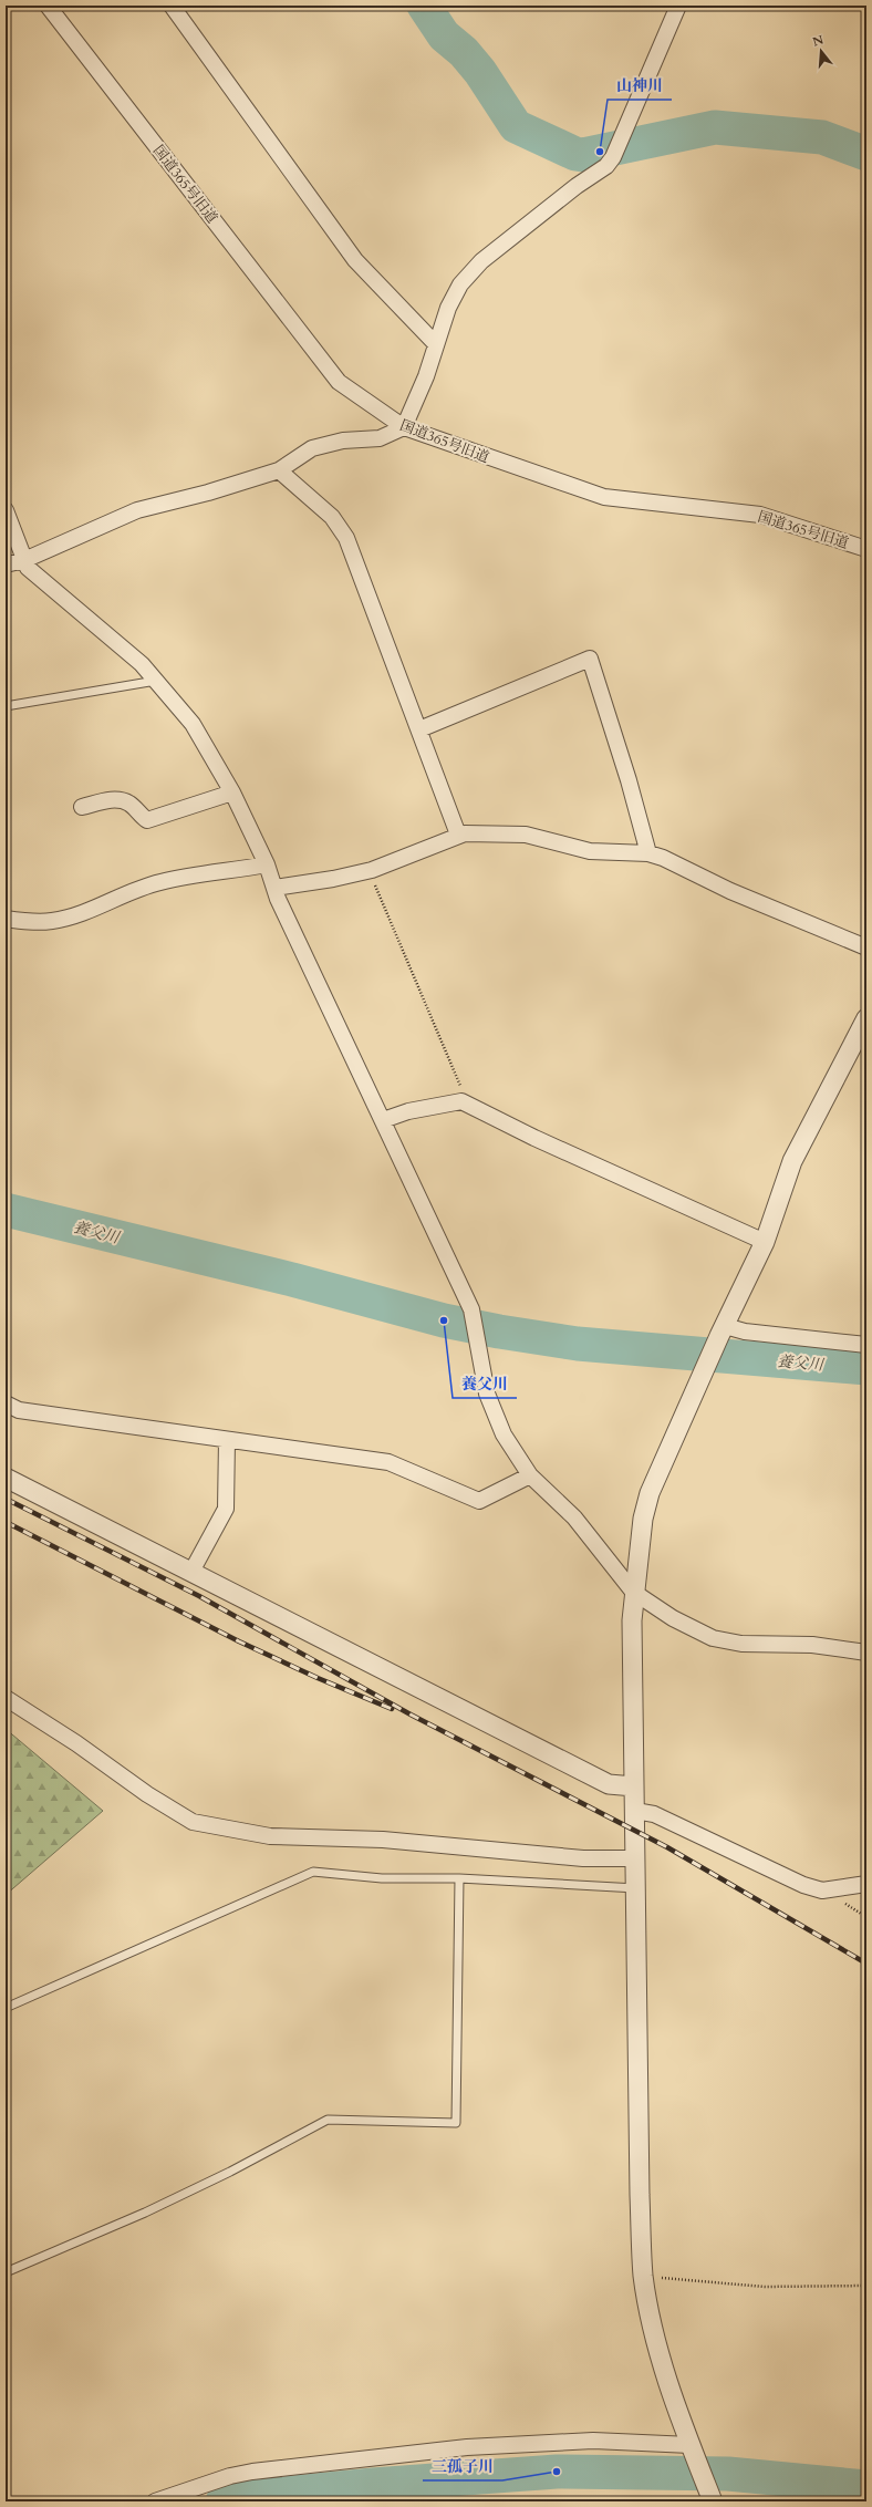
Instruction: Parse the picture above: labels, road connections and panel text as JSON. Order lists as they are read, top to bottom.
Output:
{
  "streets": {
    "street": ["国道365号旧道"]
  },
  "water": ["養父川"],
  "places": ["山神川", "養父川", "三孤子川"],
  "north": "top"
}
